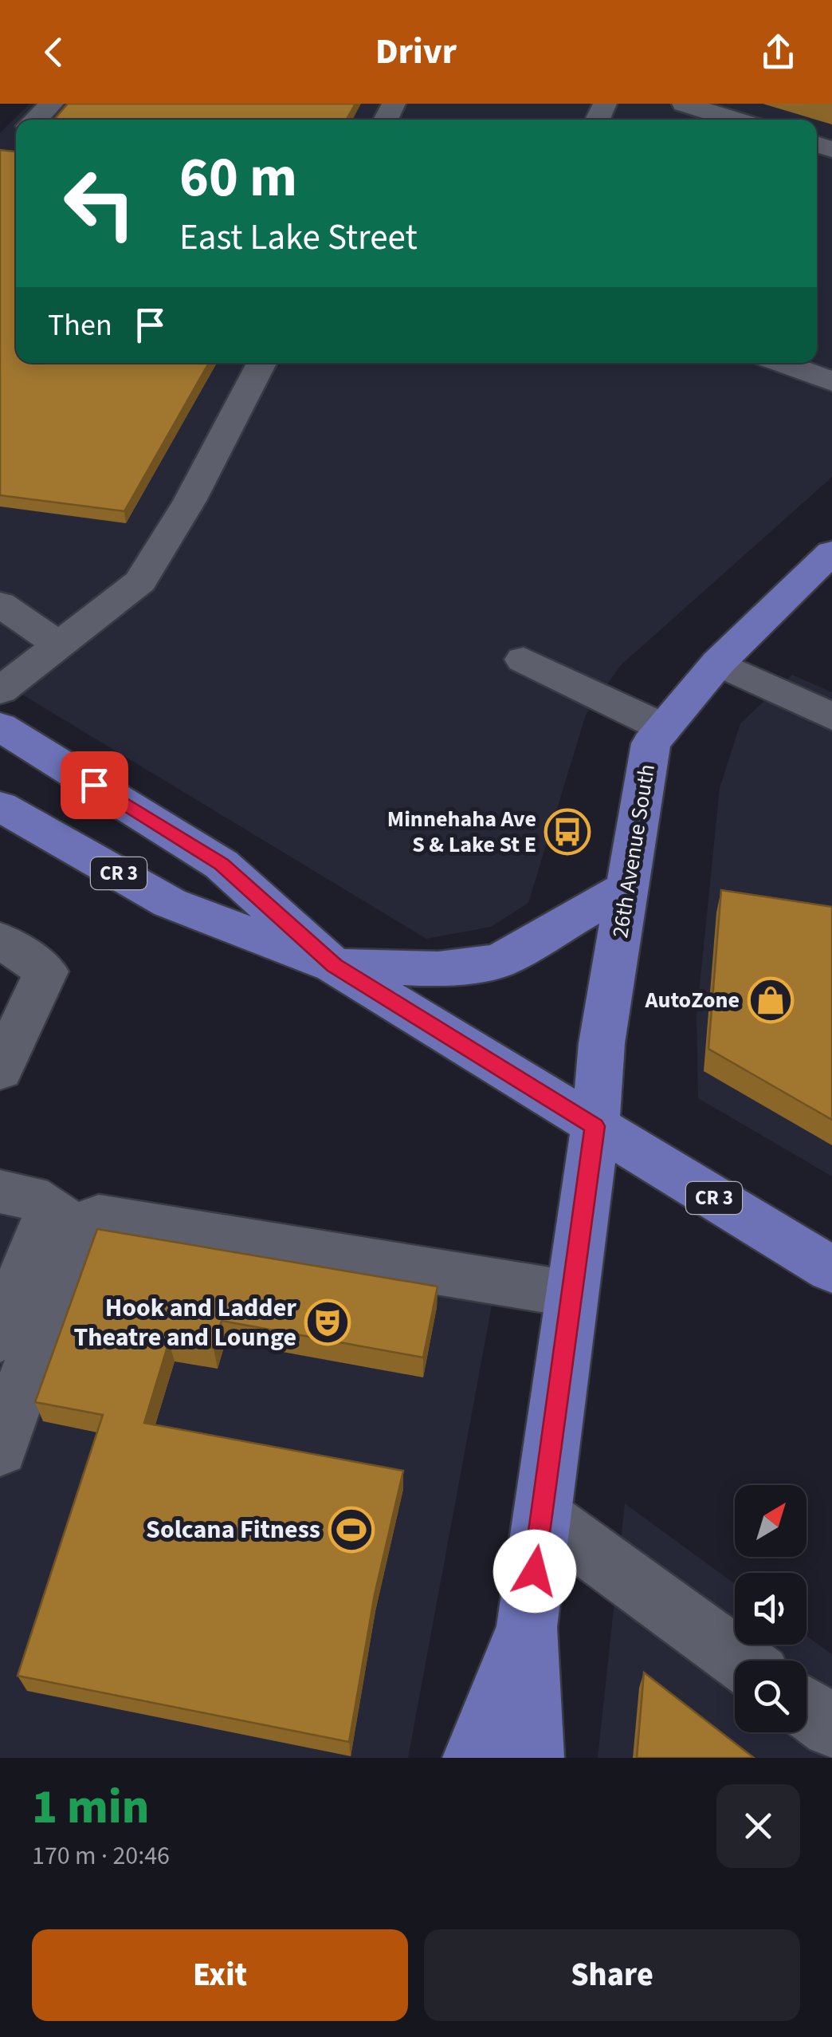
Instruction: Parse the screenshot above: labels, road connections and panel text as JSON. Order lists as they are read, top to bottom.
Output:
{
  "streets": {
    "main road": ["26th Avenue South", "CR 3"]
  },
  "crossings": [
    ["26th Avenue South", "CR 3"]
  ],
  "places": {
    "bus stop": ["Minnehaha Ave S & Lake St E"],
    "shop": ["AutoZone"],
    "theatre": ["Hook and Ladder Theatre and Lounge"],
    "sports": ["Solcana Fitness"]
  },
  "north": "top right",
  "page": {
    "header": "Drivr",
    "turn": ["60 m", "East Lake Street"],
    "then": "Then",
    "heading": ["1 min", "170 m · 20:46"],
    "buttons": ["Exit", "Share"]
  }
}
